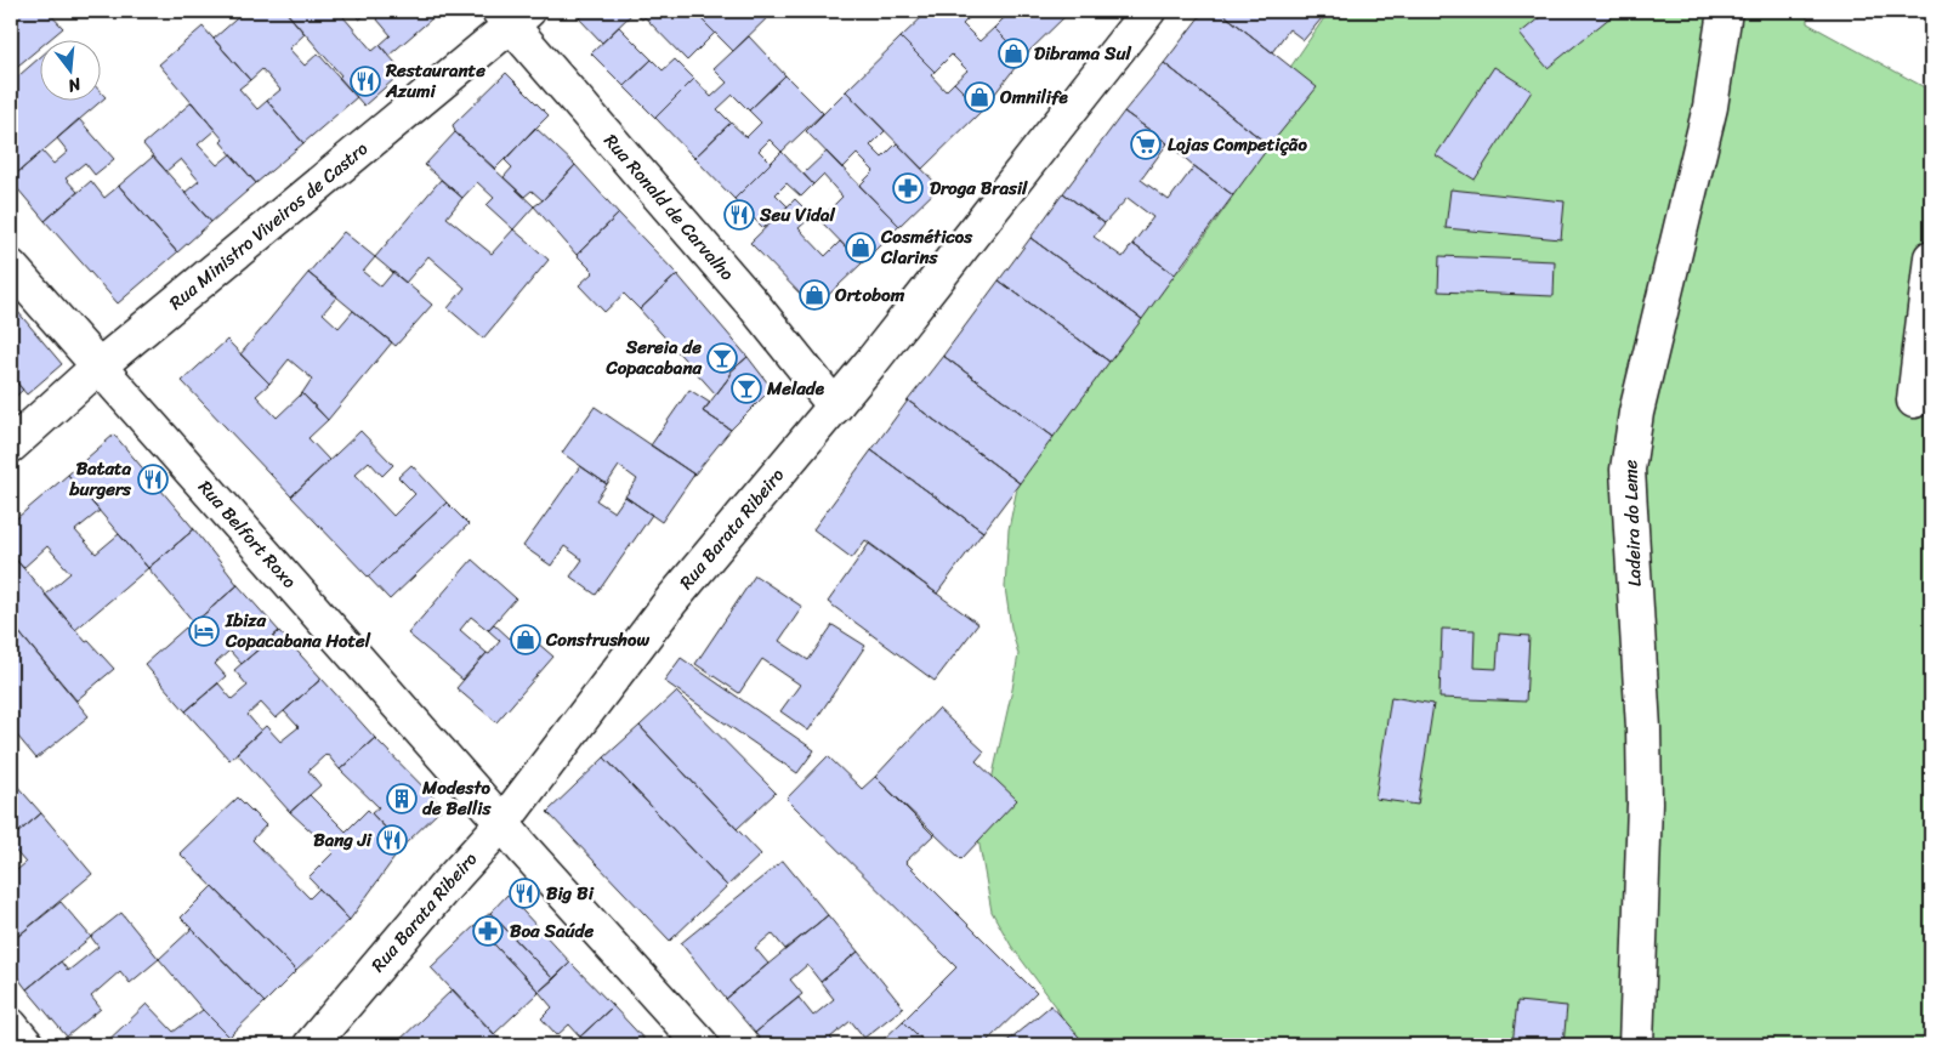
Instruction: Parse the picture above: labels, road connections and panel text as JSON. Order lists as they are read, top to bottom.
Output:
{
  "streets": {
    "street": [
      "Rua Ronald de Carvalho",
      "Rua Ministro Viveiros de Castro",
      "Ladeira do Leme",
      "Rua Barata Ribeiro",
      "Rua Belfort Roxo"
    ]
  },
  "crossings": [
    ["Rua Ronald de Carvalho", "Rua Ministro Viveiros de Castro"],
    ["Rua Ronald de Carvalho", "Rua Barata Ribeiro"],
    ["Rua Ministro Viveiros de Castro", "Rua Belfort Roxo"],
    ["Rua Barata Ribeiro", "Rua Belfort Roxo"]
  ],
  "places": {
    "shop": [
      "Dibrama Sul",
      "Omnilife",
      "Cosméticos Clarins",
      "Ortobom",
      "Construshow"
    ],
    "restaurant": [
      "Restaurante Azumi",
      "Seu Vidal",
      "Batata burgers",
      "Bang Ji",
      "Big Bi"
    ],
    "supermarket": ["Lojas Competição"],
    "pharmacy": ["Droga Brasil", "Boa Saúde"],
    "bar": ["Sereia de Copacabana", "Melade"],
    "hotel": ["Ibiza Copacabana Hotel"],
    "building": ["Modesto de Bellis"]
  },
  "north": "bottom"
}
